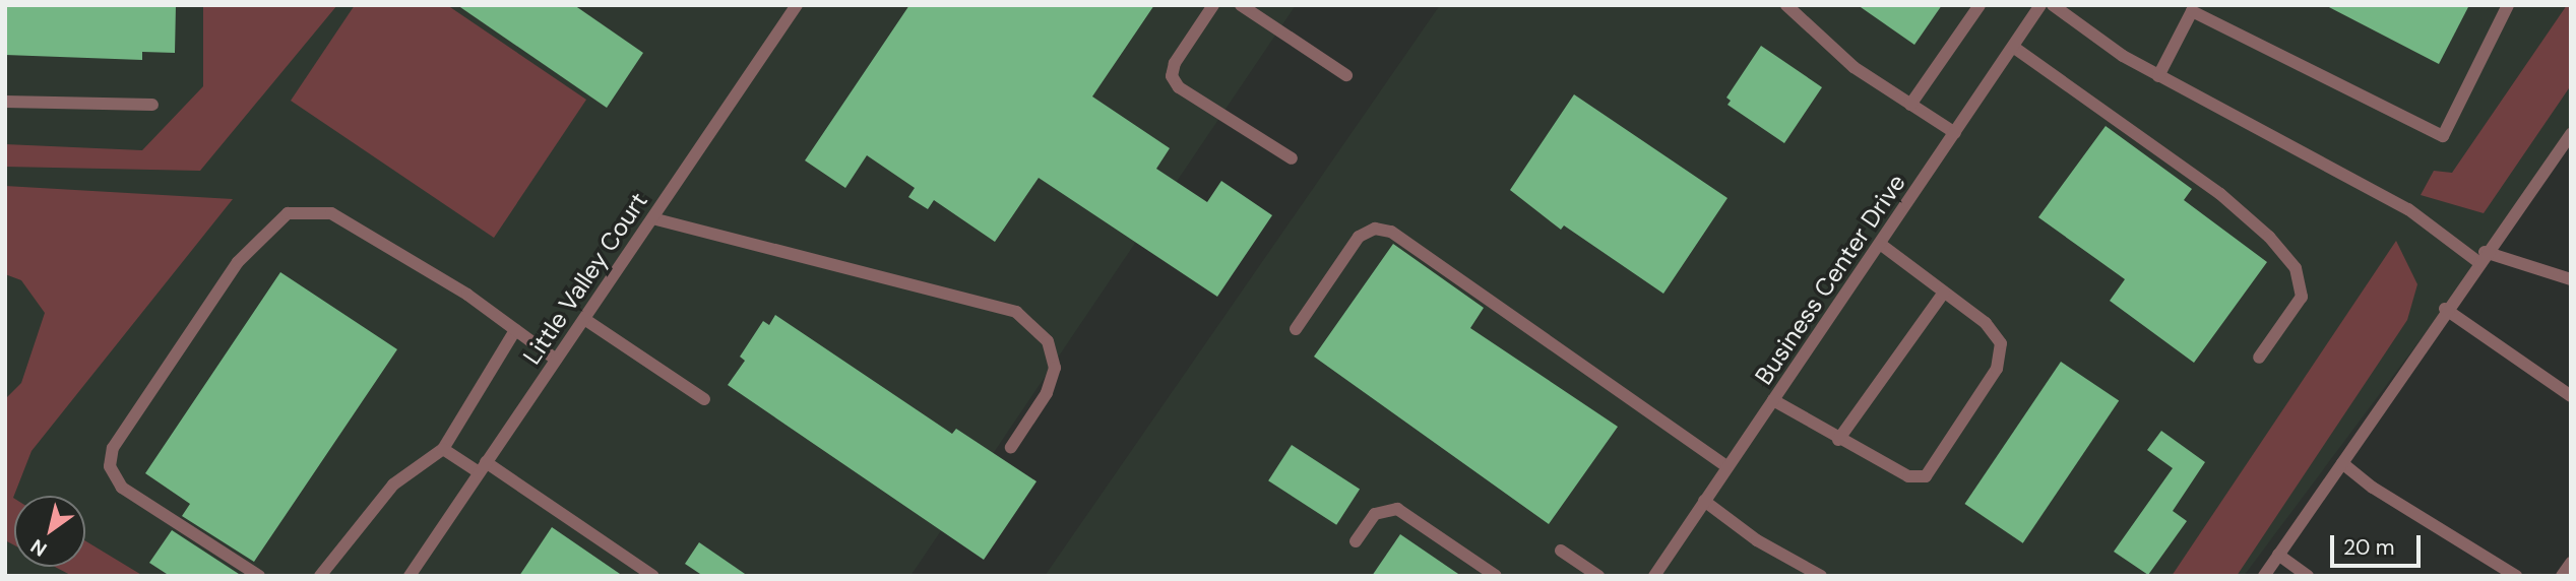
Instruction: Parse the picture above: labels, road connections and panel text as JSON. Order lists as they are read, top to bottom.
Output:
{
  "streets": {
    "lane": ["Little Valley Court", "Business Center Drive"]
  },
  "scale_bar": "20 m",
  "north": "bottom left"
}
